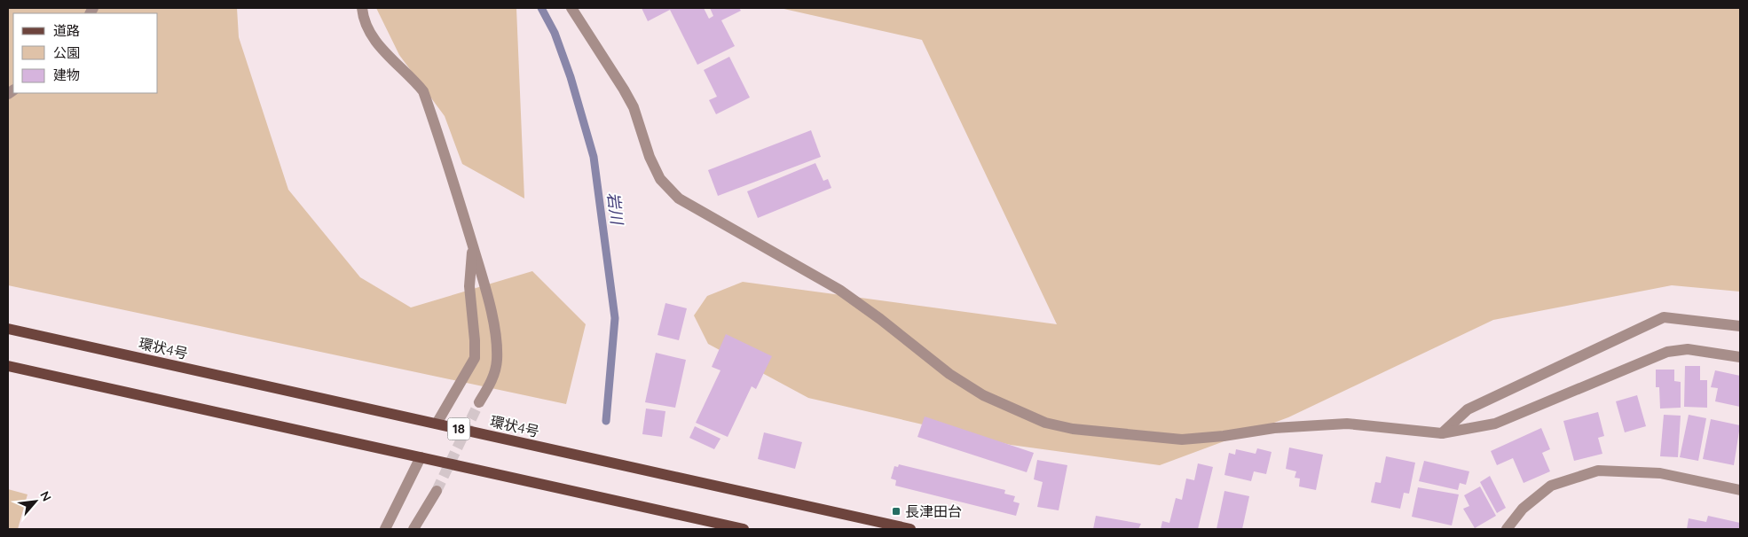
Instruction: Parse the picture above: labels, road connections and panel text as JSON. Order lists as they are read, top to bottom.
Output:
{
  "streets": {
    "main road": ["環状4号", "18"]
  },
  "water": ["岩川"],
  "places": {
    "transit": ["長津田台"]
  },
  "legend": ["道路", "公園", "建物"],
  "north": "top right"
}
